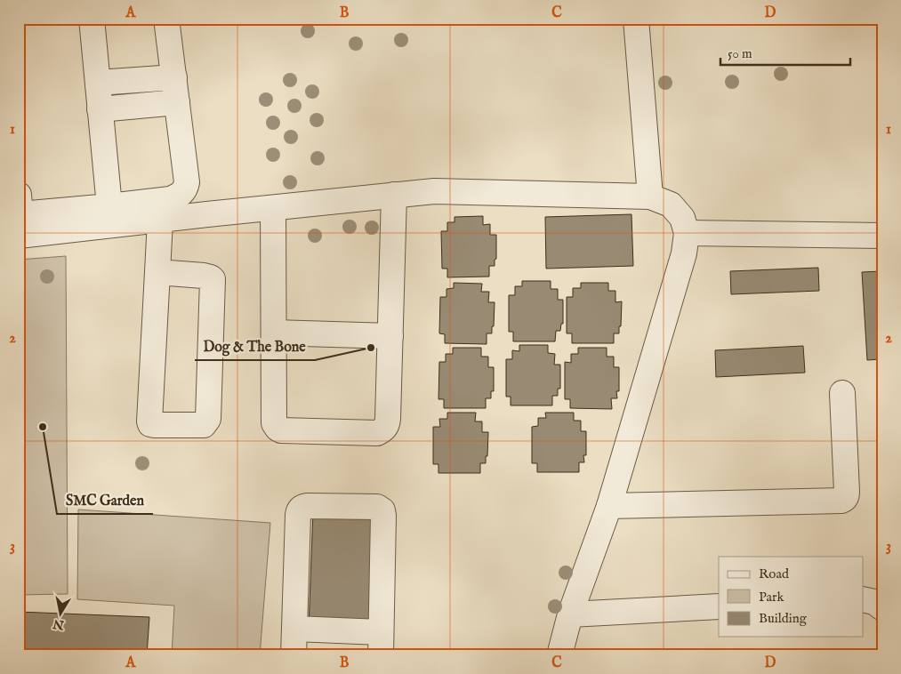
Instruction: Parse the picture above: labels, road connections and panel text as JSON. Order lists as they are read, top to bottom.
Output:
{
  "places": ["Dog & The Bone", "SMC Garden"],
  "legend": ["Road", "Park", "Building"],
  "scale_bar": "50 m",
  "north": "bottom",
  "grid": {
    "columns": [
      "A",
      "B",
      "C",
      "D"
    ],
    "rows": ["1", "2", "3"]
  }
}
